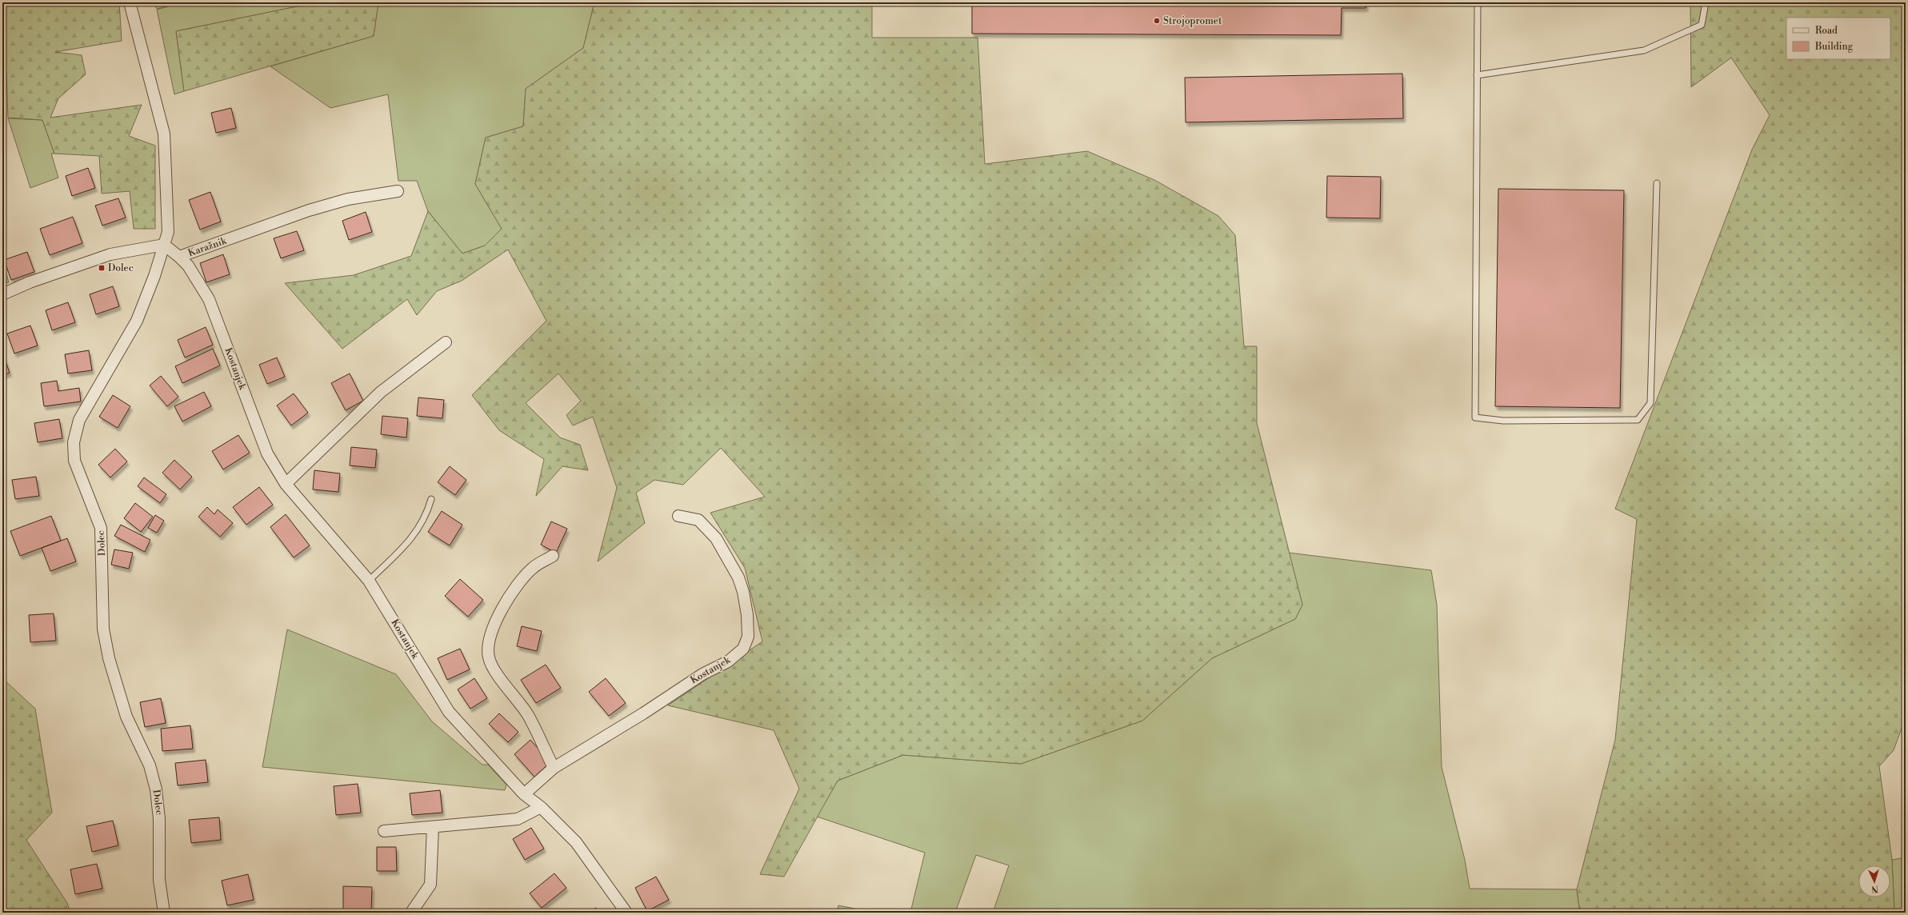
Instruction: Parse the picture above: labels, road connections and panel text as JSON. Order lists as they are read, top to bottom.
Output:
{
  "streets": {
    "street": ["Karažnik", "Kostanjek", "Dolec"]
  },
  "crossings": [
    ["Karažnik", "Kostanjek"],
    ["Karažnik", "Dolec"]
  ],
  "places": {
    "other": ["Strojopromet"],
    "transit": ["Dolec"]
  },
  "legend": ["Road", "Building"],
  "north": "bottom"
}
